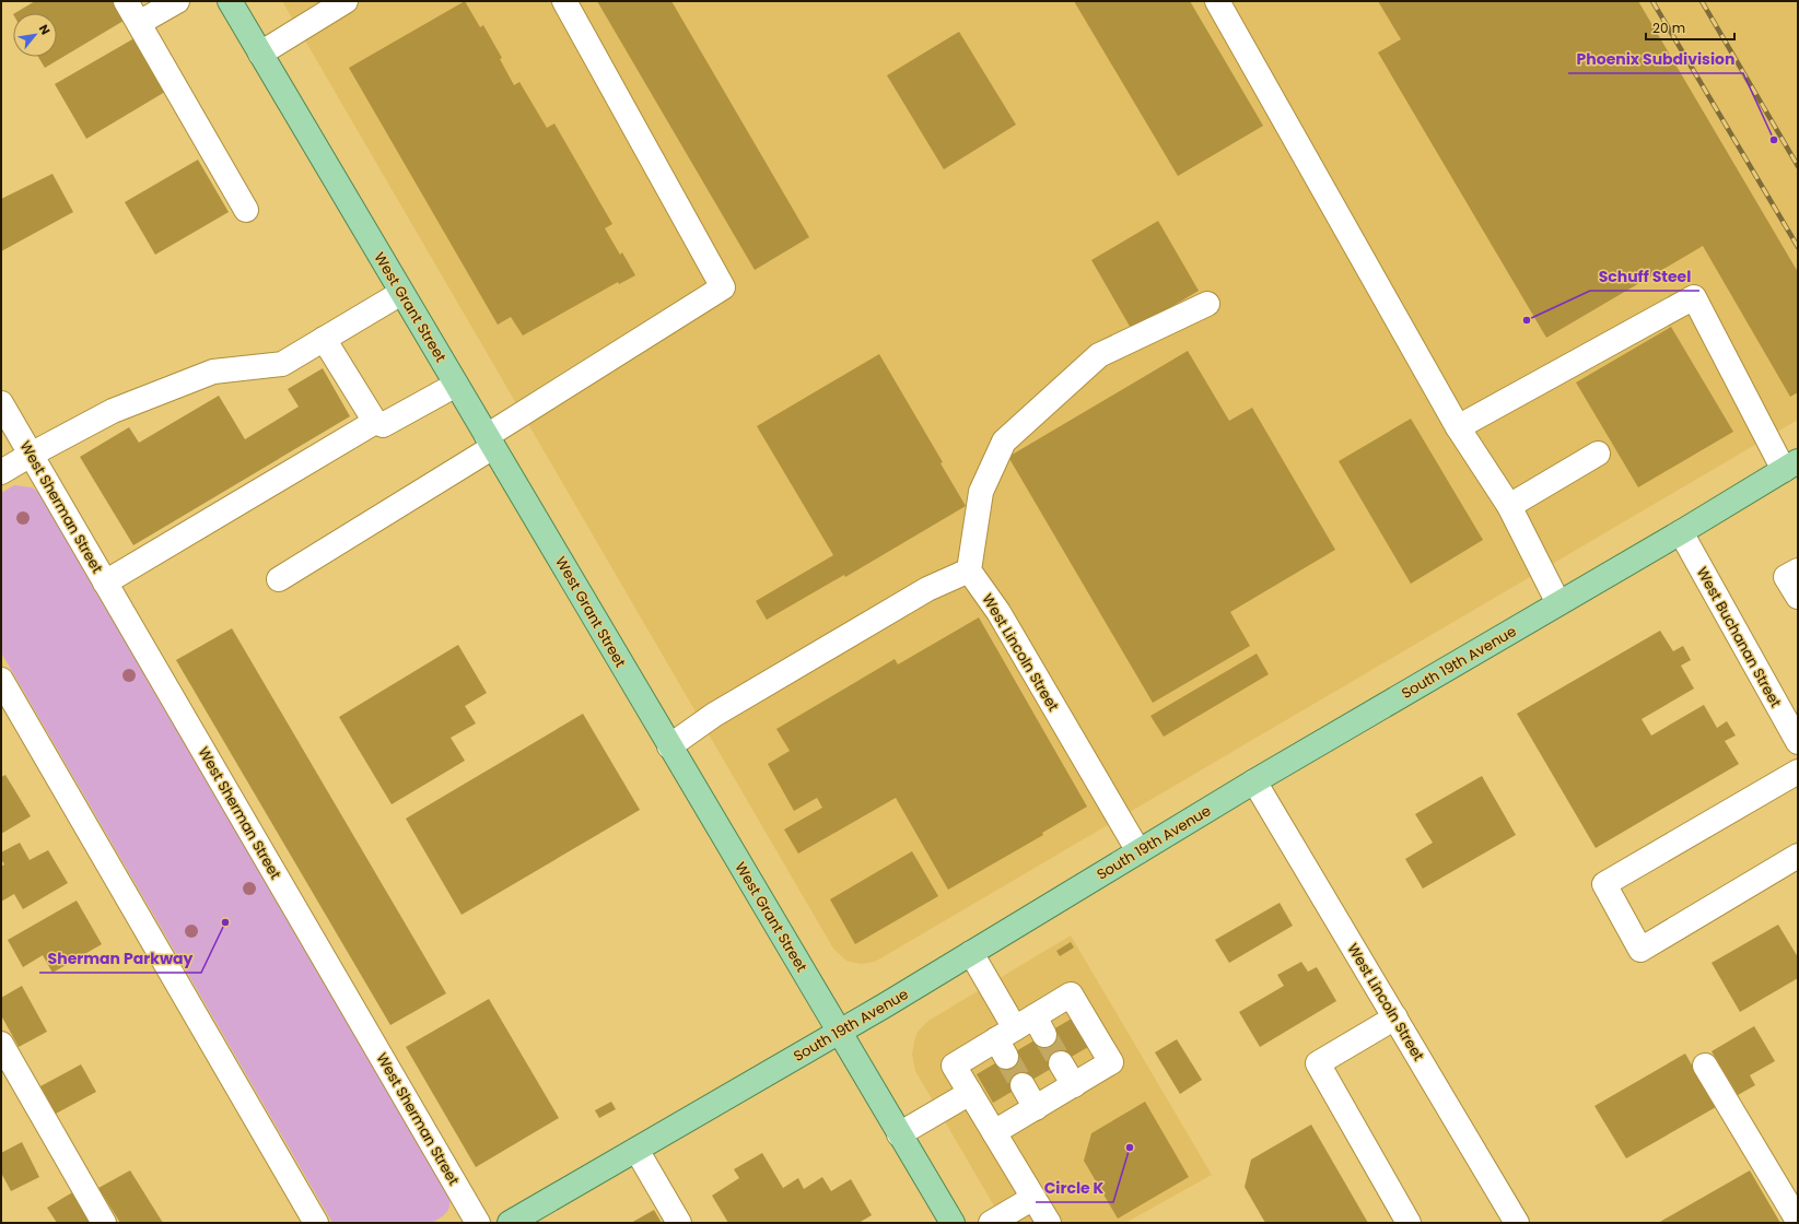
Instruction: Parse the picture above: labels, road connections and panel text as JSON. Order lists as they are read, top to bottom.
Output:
{
  "streets": {
    "main road": ["West Grant Street", "South 19th Avenue"],
    "street": ["West Sherman Street", "West Buchanan Street", "West Lincoln Street"]
  },
  "crossings": [
    ["West Grant Street", "South 19th Avenue"],
    ["West Buchanan Street", "South 19th Avenue"],
    ["West Lincoln Street", "South 19th Avenue"]
  ],
  "places": [
    "Phoenix Subdivision",
    "Schuff Steel",
    "Sherman Parkway",
    "Circle K"
  ],
  "scale_bar": "20 m",
  "north": "top right"
}
